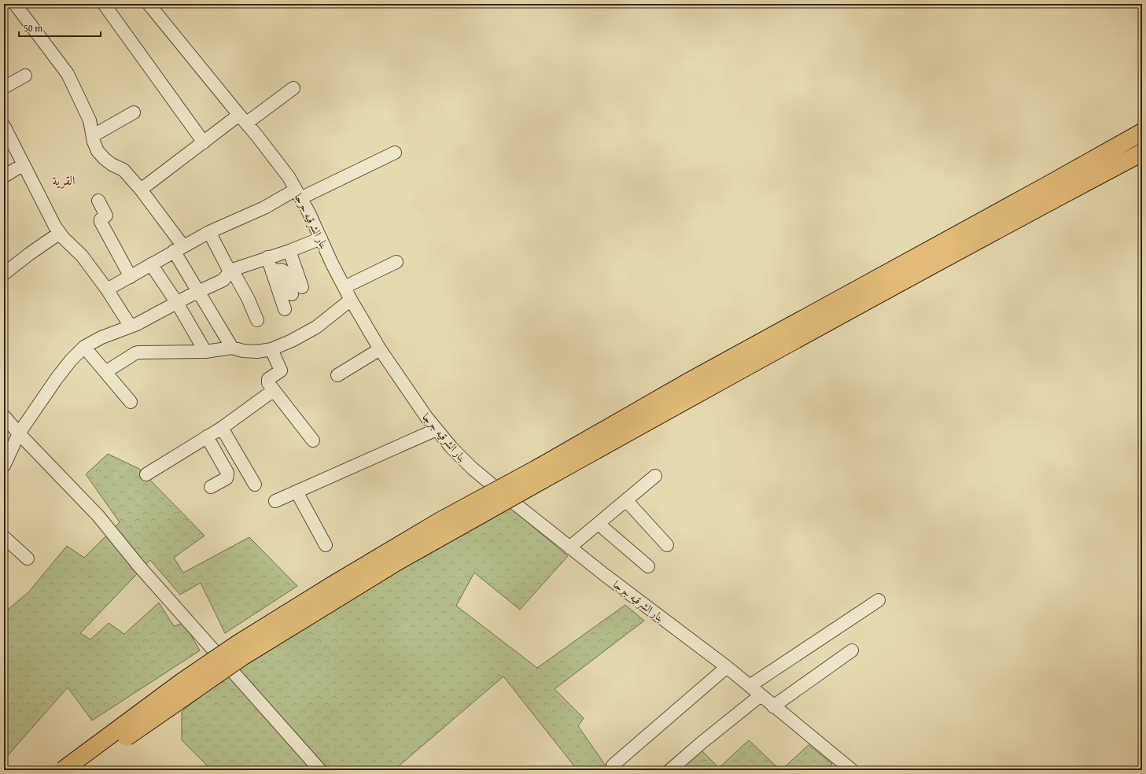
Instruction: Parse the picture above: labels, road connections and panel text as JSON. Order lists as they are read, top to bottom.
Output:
{
  "streets": {
    "street": ["بنار الشرقيه جرجا"]
  },
  "districts": ["القرية"],
  "scale_bar": "50 m"
}
